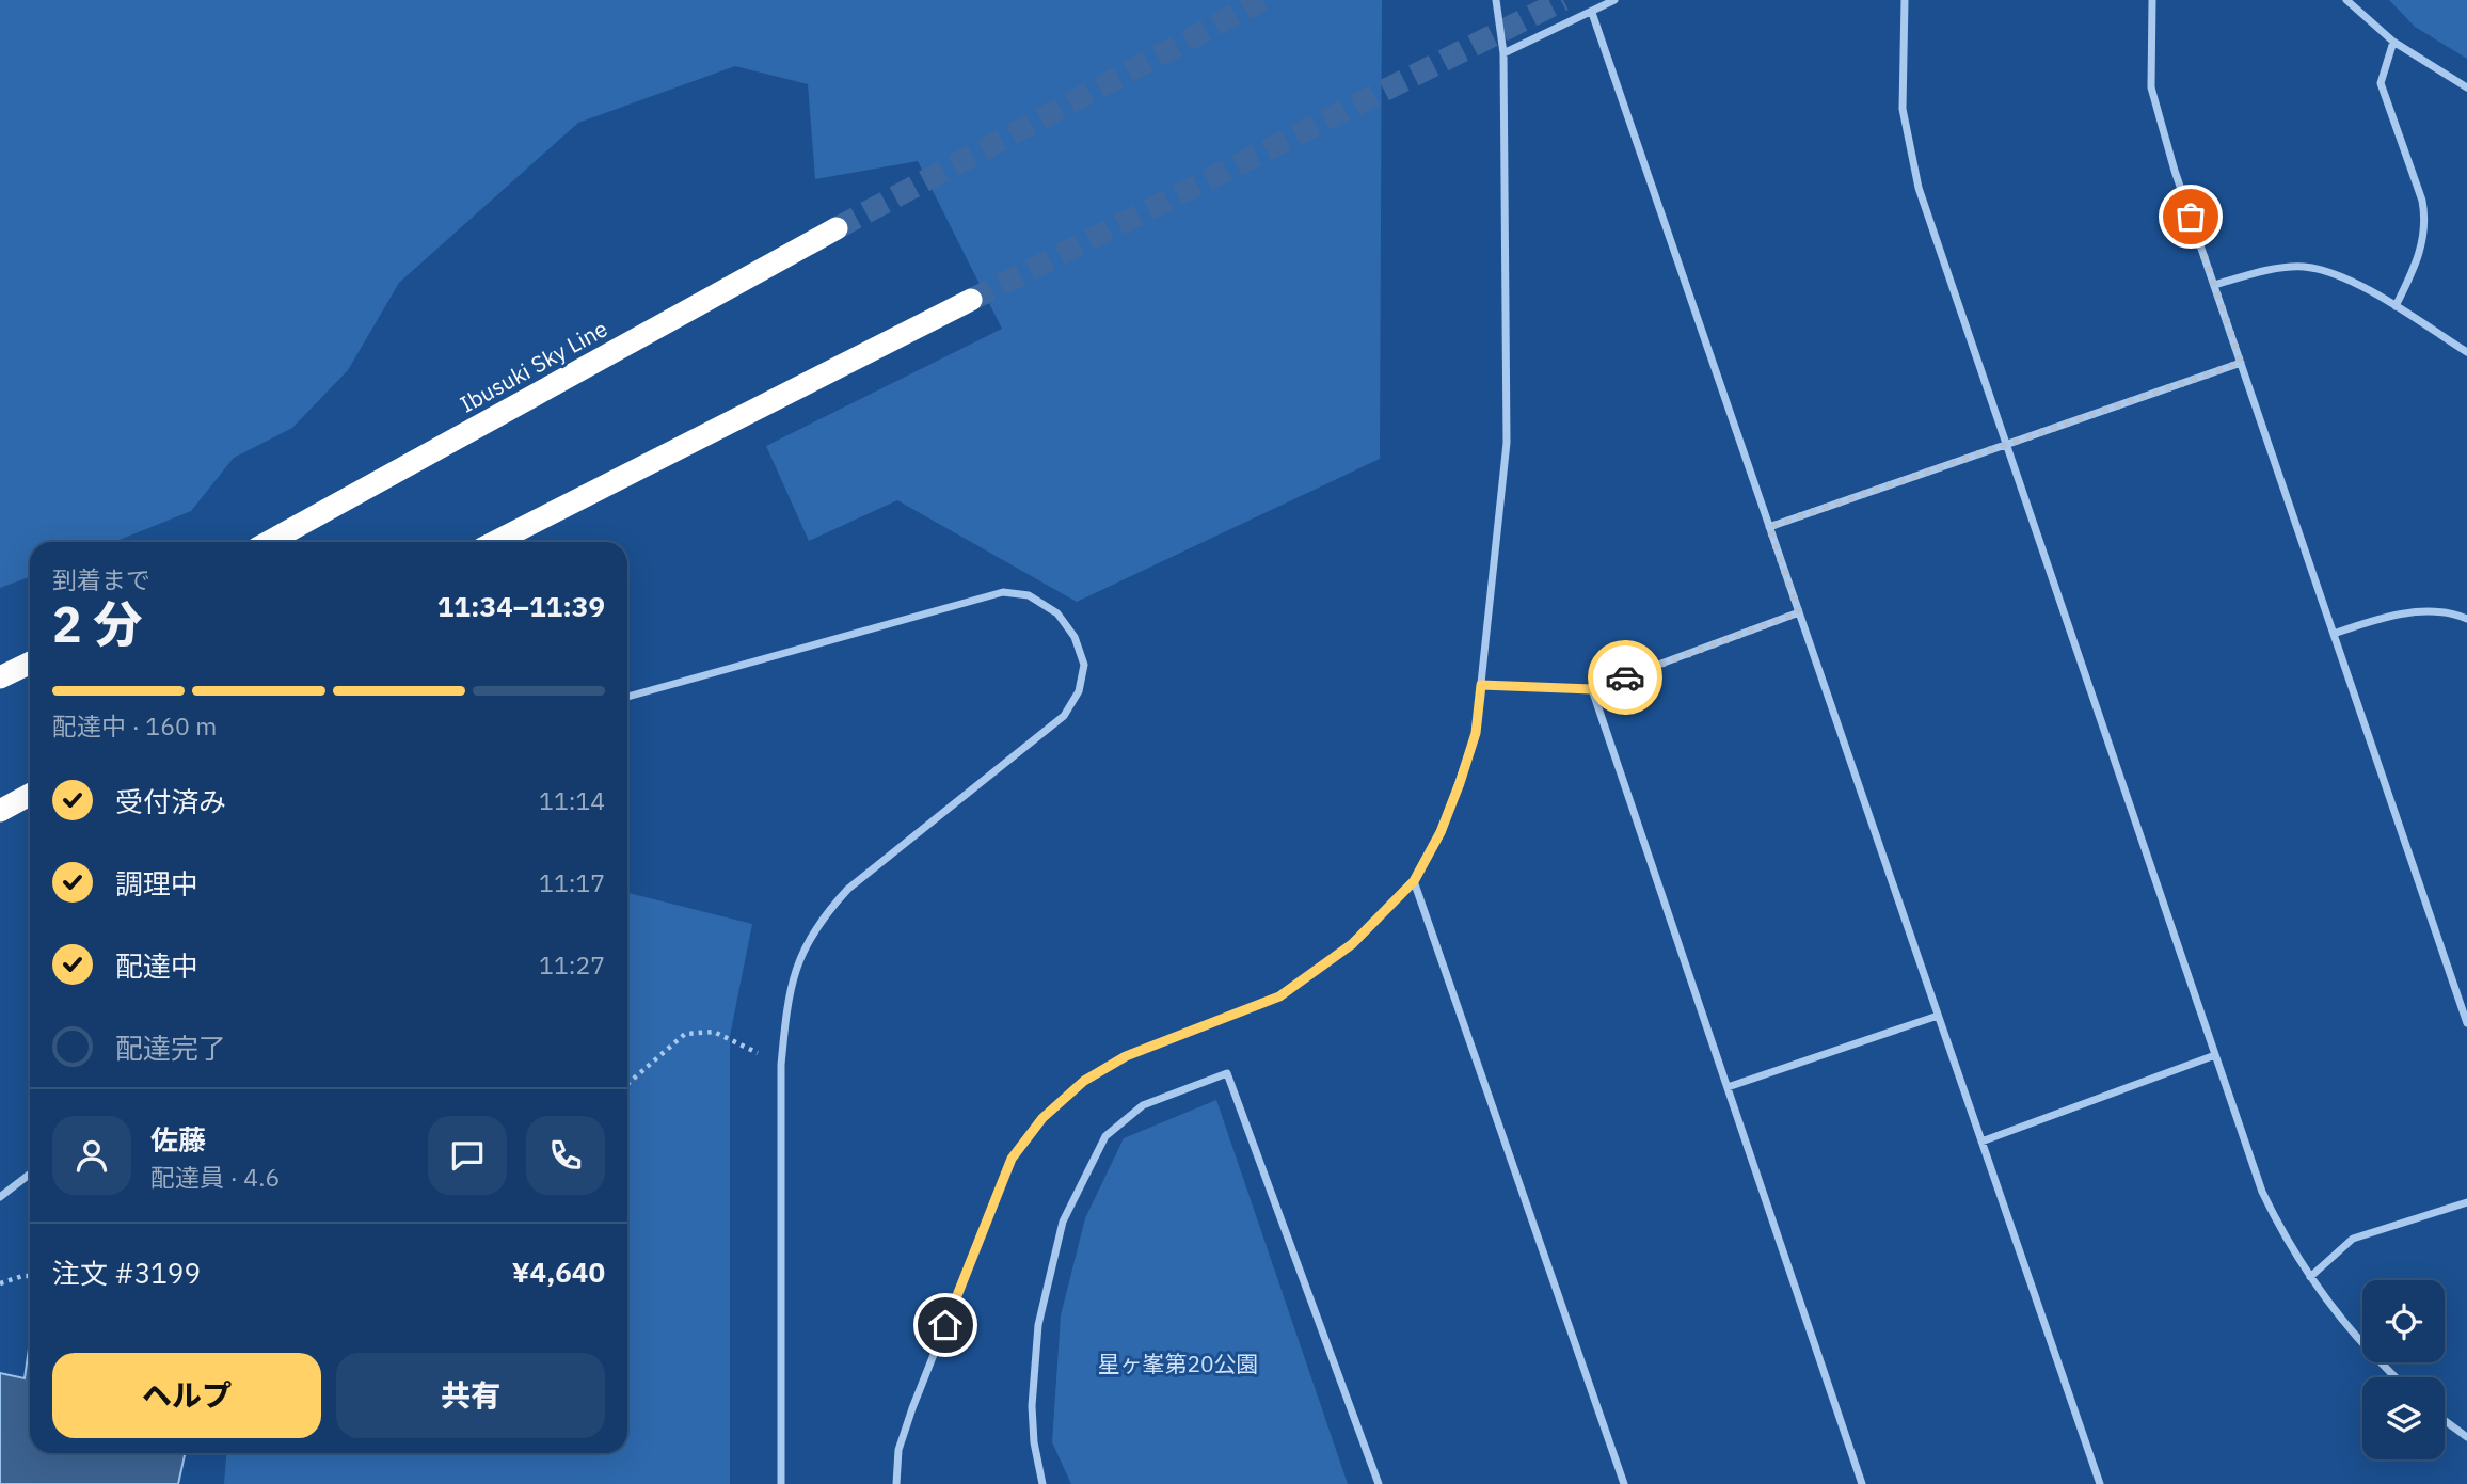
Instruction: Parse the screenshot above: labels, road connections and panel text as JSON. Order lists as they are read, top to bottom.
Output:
{
  "streets": {
    "highway": ["Ibusuki Sky Line"]
  },
  "parks": ["星ヶ峯第20公園"],
  "page": {
    "heading": ["2 分", "到着まで", "11:34–11:39"],
    "panel": [
      "佐藤",
      "配達員 · 4.6",
      "注文 #3199",
      "¥4,640"
    ],
    "bar": "配達中 · 160 m",
    "list": [
      ["受付済み", "11:14"],
      ["調理中", "11:17"],
      ["配達中", "11:27"],
      "配達完了"
    ],
    "buttons": ["ヘルプ", "共有"]
  }
}
